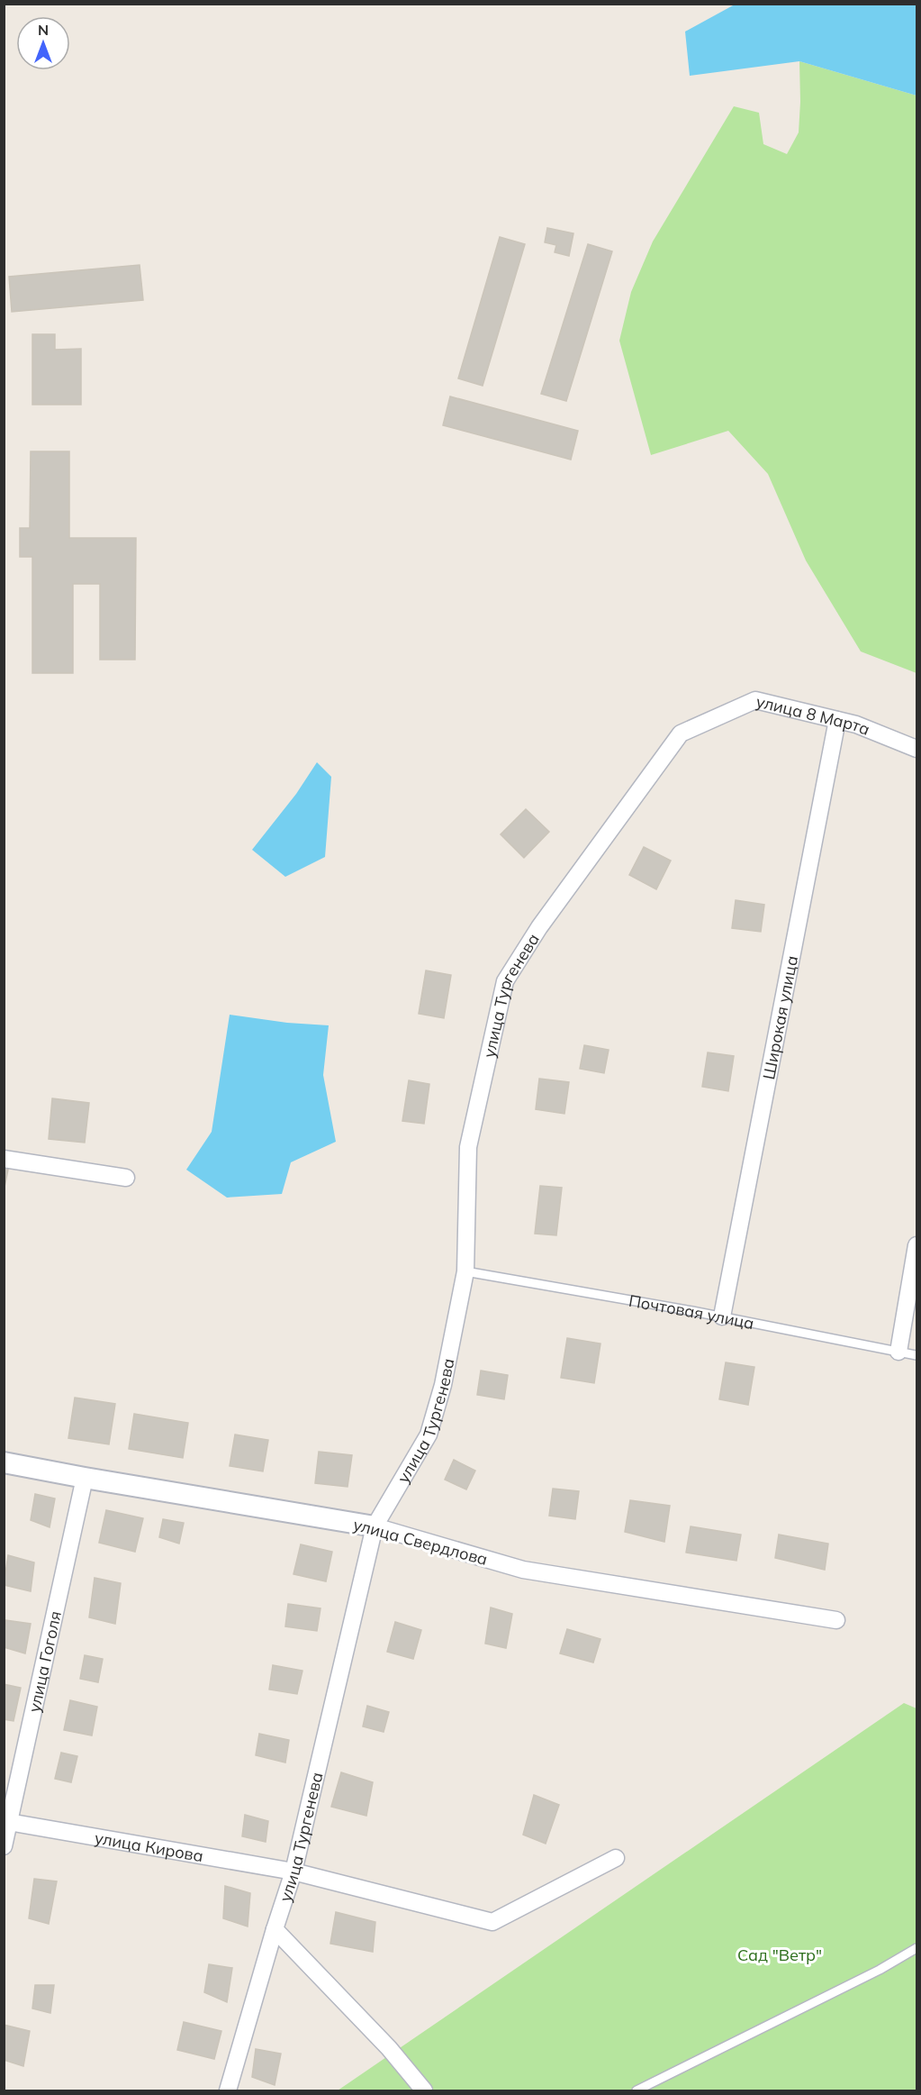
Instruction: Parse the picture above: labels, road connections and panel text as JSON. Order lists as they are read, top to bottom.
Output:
{
  "streets": {
    "street": [
      "улица 8 Марта",
      "улица Тургенева",
      "Широкая улица",
      "улица Свердлова",
      "улица Гоголя",
      "улица Кирова"
    ],
    "lane": ["Почтовая улица"]
  },
  "crossings": [
    ["улица 8 Марта", "улица Тургенева"],
    ["улица 8 Марта", "Широкая улица"],
    ["улица Тургенева", "Почтовая улица"],
    ["улица Тургенева", "улица Свердлова"],
    ["улица Тургенева", "улица Кирова"],
    ["Широкая улица", "Почтовая улица"],
    ["улица Свердлова", "улица Гоголя"],
    ["улица Гоголя", "улица Кирова"]
  ],
  "parks": ["Сад \"Ветр\""],
  "north": "top"
}
